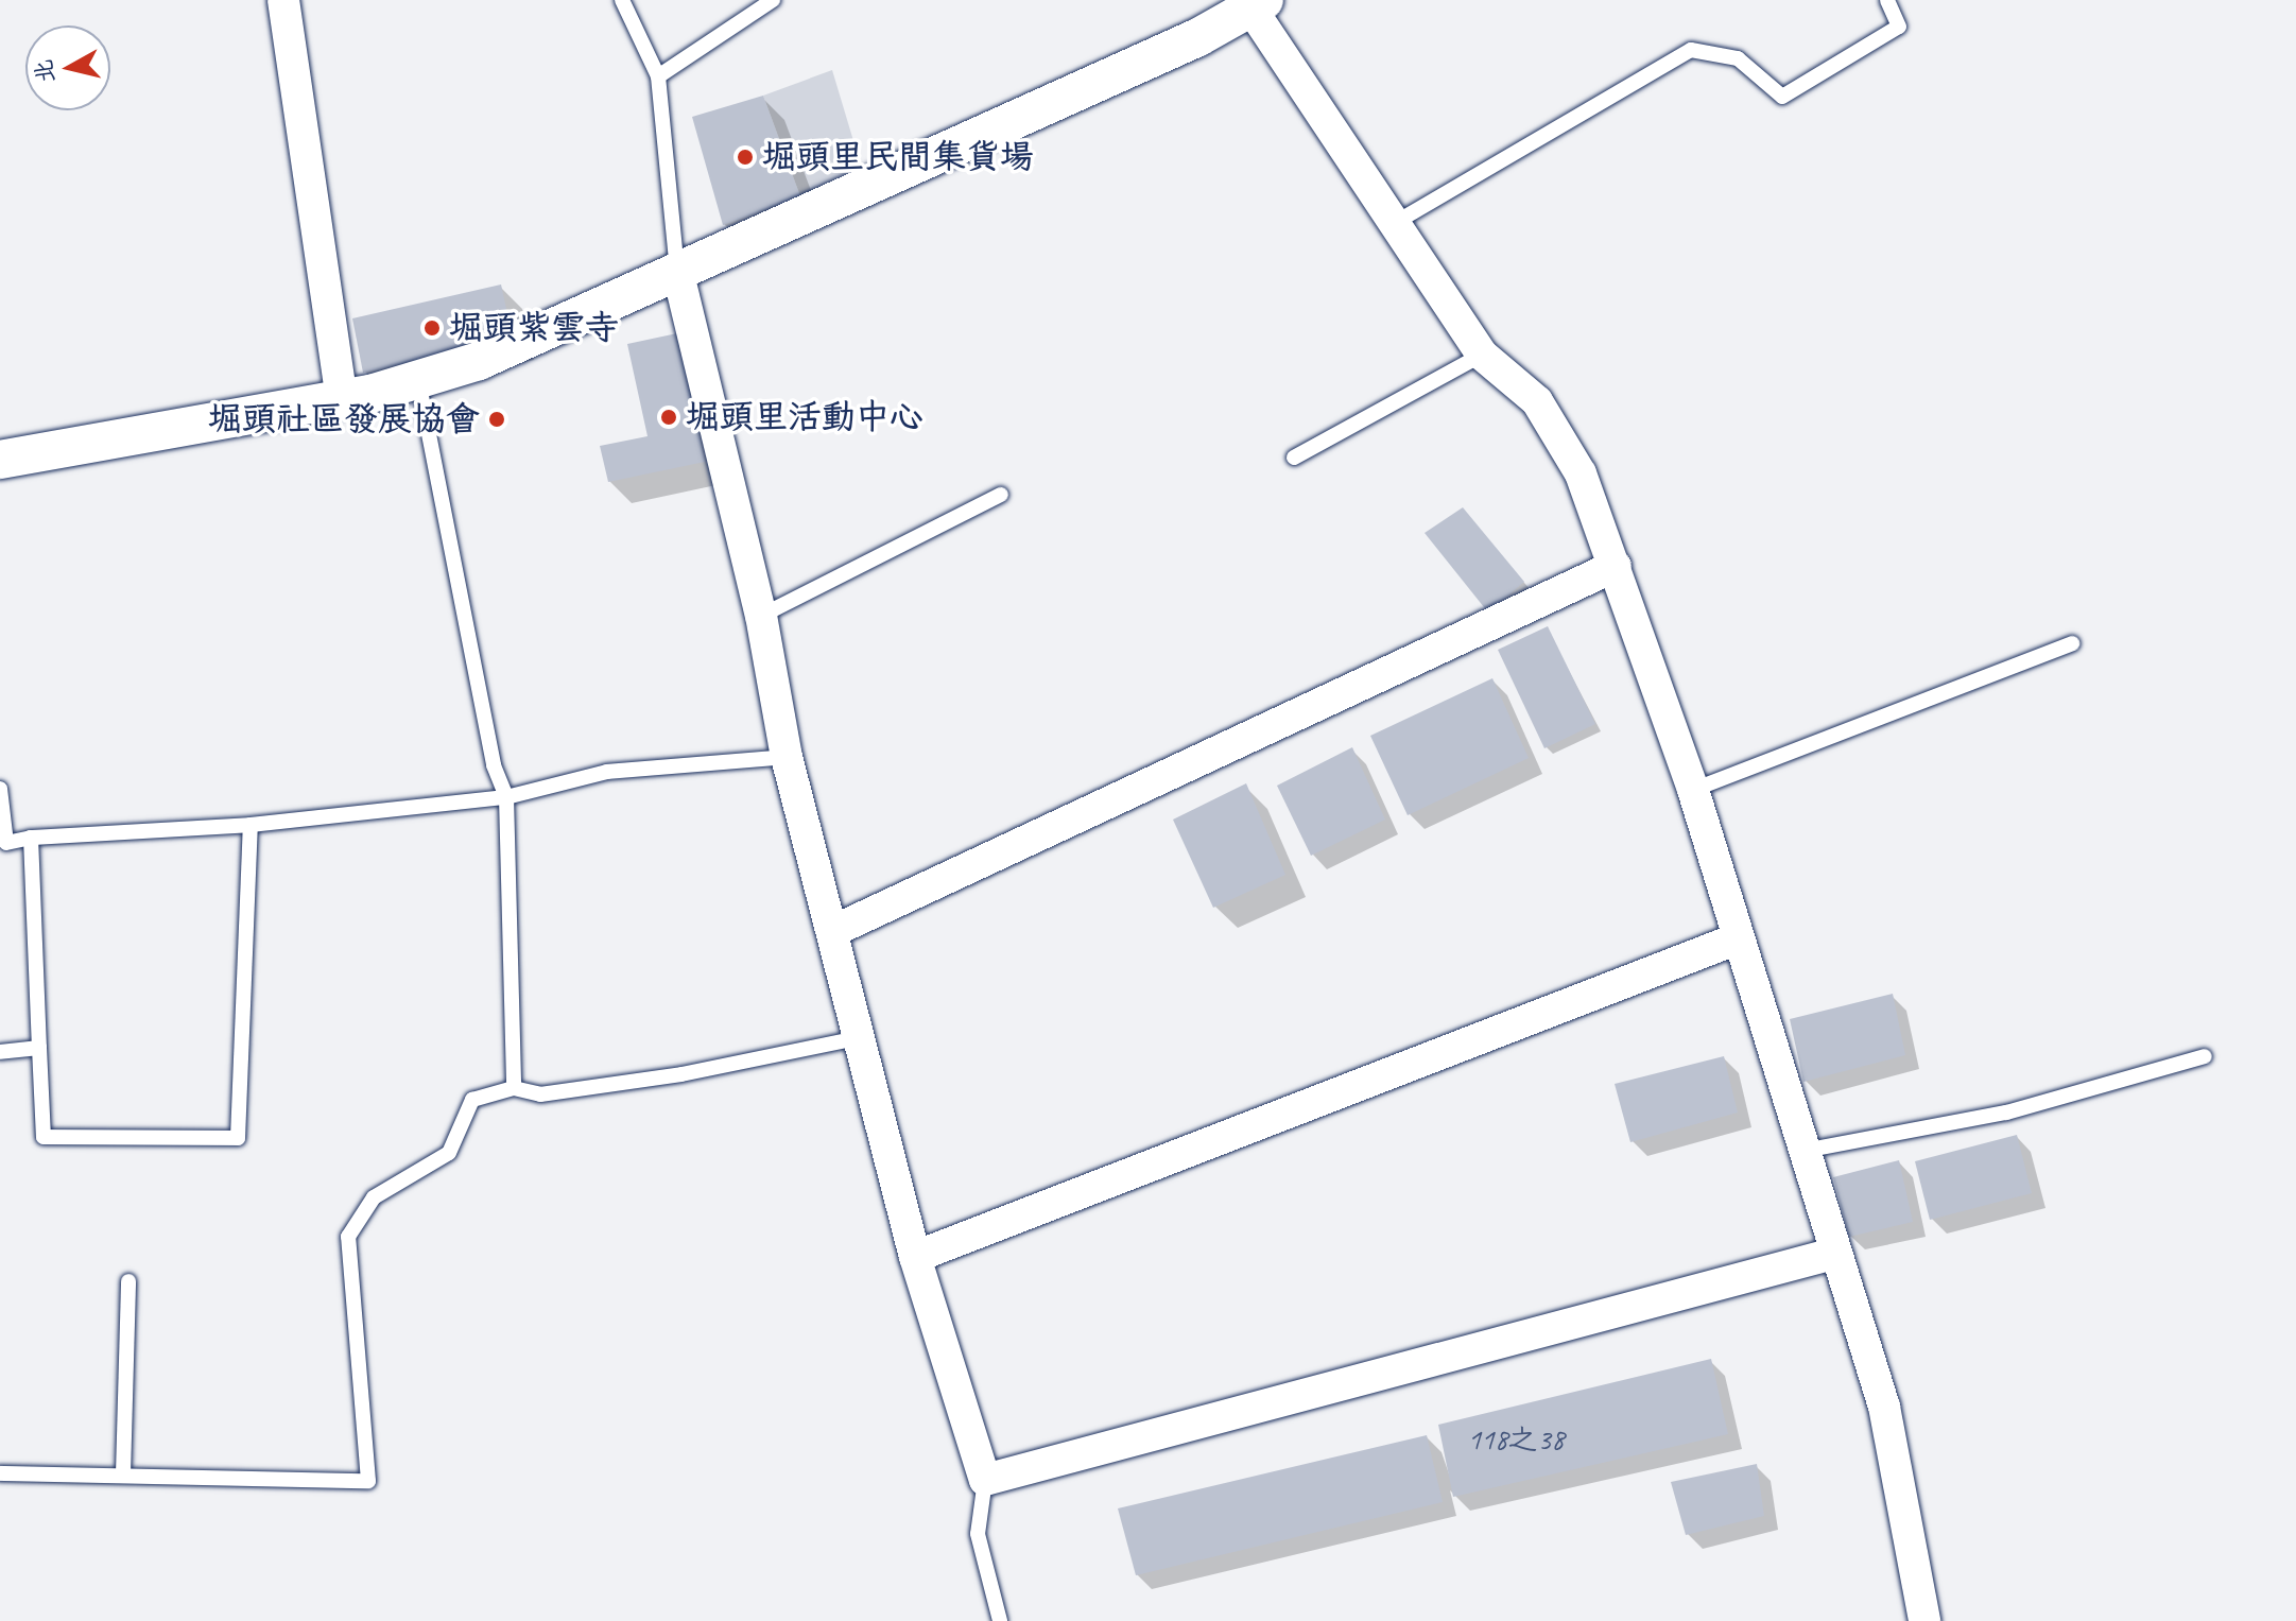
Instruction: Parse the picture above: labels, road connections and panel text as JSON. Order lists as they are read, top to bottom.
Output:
{
  "places": [
    "堀頭里民間集貨場",
    "堀頭紫雲寺",
    "堀頭里活動中心",
    "堀頭社區發展協會"
  ],
  "house_numbers": ["118之38"],
  "north": "left"
}
